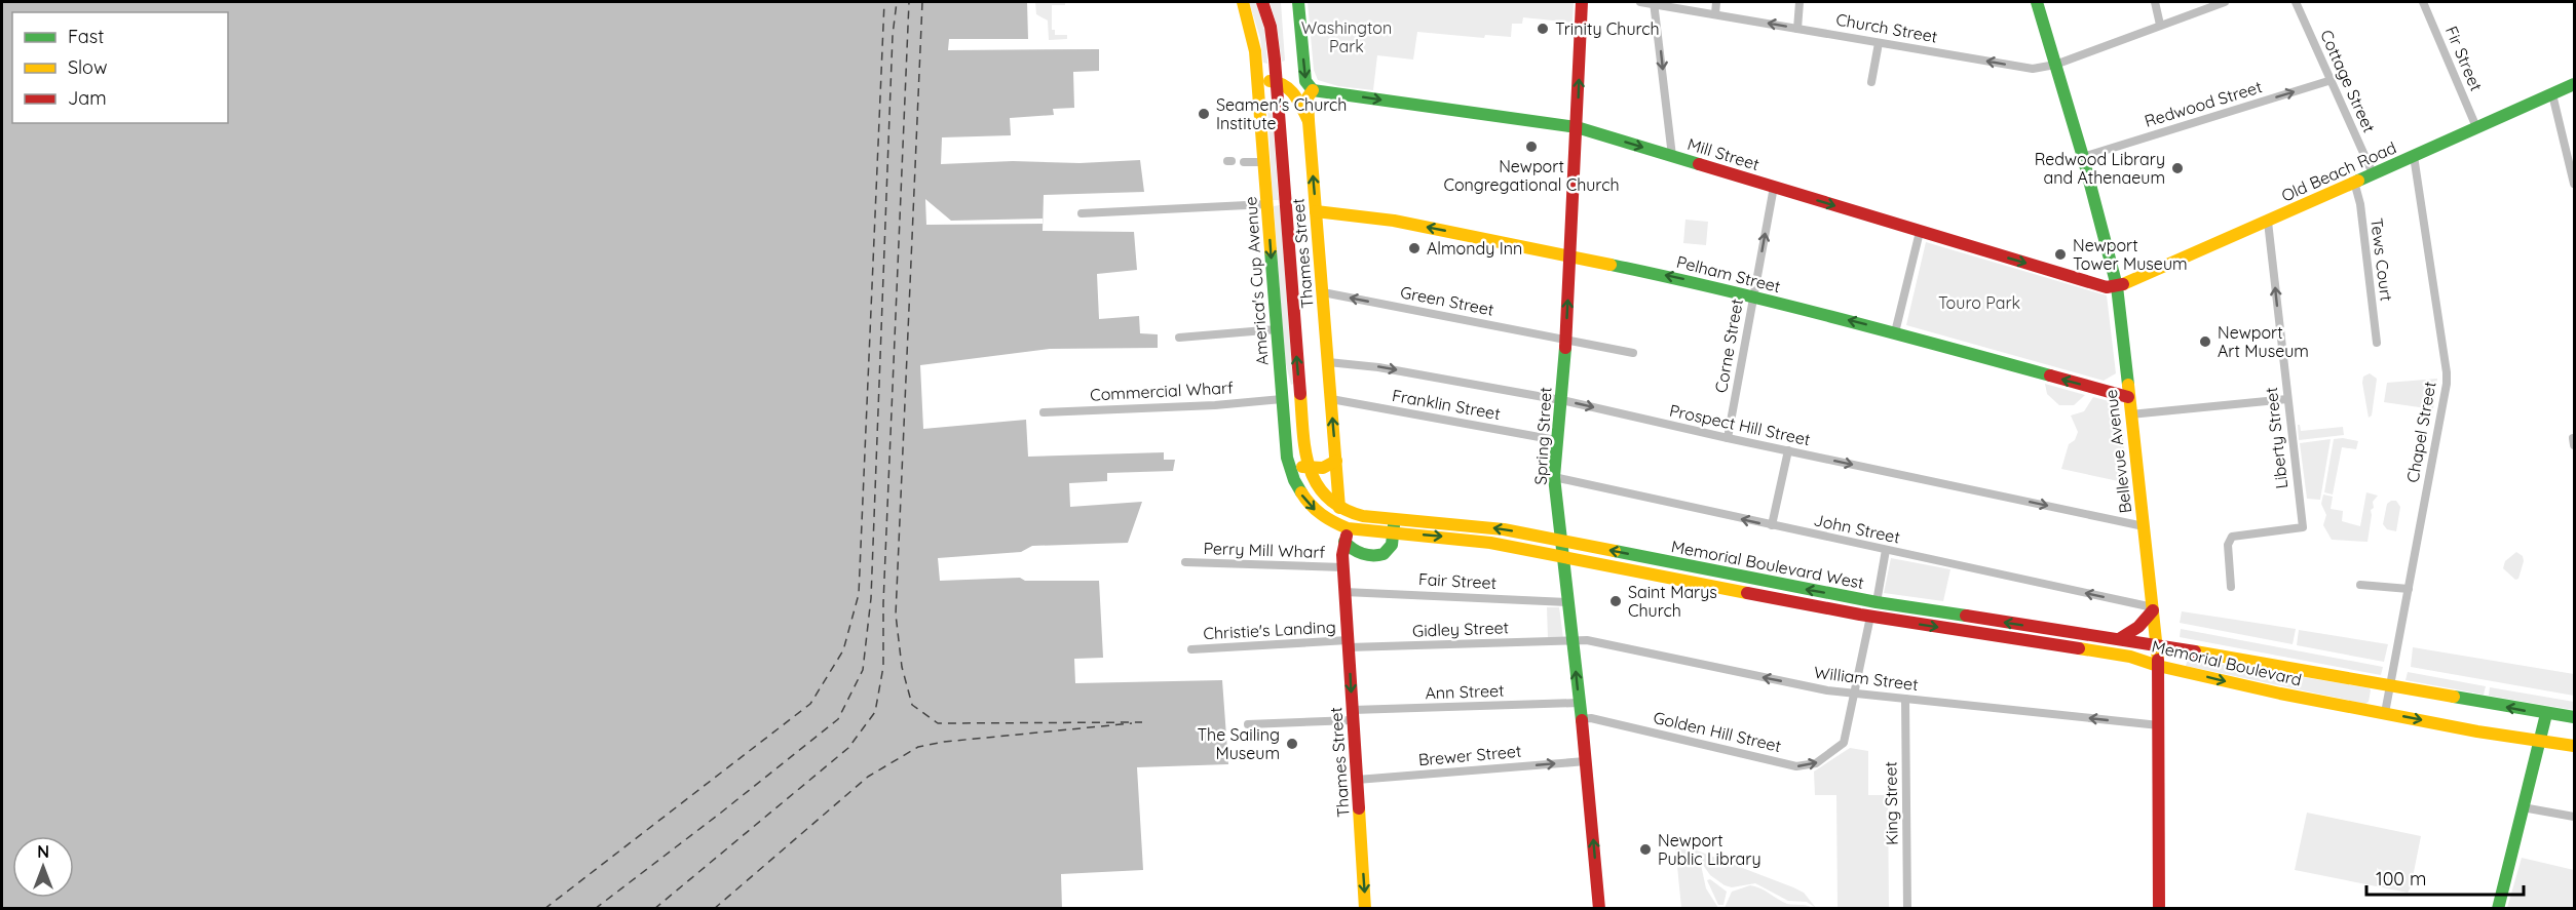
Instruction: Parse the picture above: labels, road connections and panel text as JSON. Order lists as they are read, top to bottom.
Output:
{
  "streets": {
    "main road": [
      "Mill Street",
      "Old Beach Road",
      "Thames Street",
      "Pelham Street",
      "America's Cup Avenue",
      "Spring Street",
      "Bellevue Avenue",
      "Memorial Boulevard West",
      "Memorial Boulevard"
    ],
    "street": [
      "Church Street",
      "Fir Street",
      "Cottage Street",
      "Redwood Street",
      "Tews Court",
      "Green Street",
      "Corne Street",
      "Commercial Wharf",
      "Franklin Street",
      "Prospect Hill Street",
      "Chapel Street",
      "Liberty Street",
      "John Street",
      "Perry Mill Wharf",
      "Fair Street",
      "Gidley Street",
      "Christie's Landing",
      "William Street",
      "Ann Street",
      "Golden Hill Street",
      "Brewer Street",
      "King Street"
    ]
  },
  "crossings": [
    ["Church Street", "Bellevue Avenue"],
    ["Fir Street", "Old Beach Road"],
    ["Cottage Street", "Redwood Street"],
    ["Cottage Street", "Old Beach Road"],
    ["Redwood Street", "Bellevue Avenue"],
    ["Mill Street", "Old Beach Road"],
    ["Mill Street", "Thames Street"],
    ["Mill Street", "Corne Street"],
    ["Mill Street", "Spring Street"],
    ["Mill Street", "Bellevue Avenue"],
    ["Old Beach Road", "Tews Court"],
    ["Old Beach Road", "Chapel Street"],
    ["Old Beach Road", "Liberty Street"],
    ["Old Beach Road", "Bellevue Avenue"],
    ["Thames Street", "Pelham Street"],
    ["Thames Street", "America's Cup Avenue"],
    ["Thames Street", "Green Street"],
    ["Thames Street", "Franklin Street"],
    ["Thames Street", "Prospect Hill Street"],
    ["Thames Street", "Perry Mill Wharf"],
    ["Thames Street", "Memorial Boulevard West"],
    ["Thames Street", "Fair Street"],
    ["Thames Street", "Gidley Street"],
    ["Thames Street", "Christie's Landing"],
    ["Thames Street", "Ann Street"],
    ["Thames Street", "Brewer Street"],
    ["Pelham Street", "Corne Street"],
    ["Pelham Street", "Spring Street"],
    ["Pelham Street", "Bellevue Avenue"],
    ["America's Cup Avenue", "Commercial Wharf"],
    ["America's Cup Avenue", "Memorial Boulevard West"],
    ["Green Street", "Spring Street"],
    ["Corne Street", "Prospect Hill Street"],
    ["Franklin Street", "Spring Street"],
    ["Prospect Hill Street", "Spring Street"],
    ["Prospect Hill Street", "Bellevue Avenue"],
    ["Chapel Street", "Memorial Boulevard"],
    ["Spring Street", "John Street"],
    ["Spring Street", "Memorial Boulevard West"],
    ["Spring Street", "Fair Street"],
    ["Spring Street", "Gidley Street"],
    ["Spring Street", "William Street"],
    ["Spring Street", "Ann Street"],
    ["Spring Street", "Golden Hill Street"],
    ["Spring Street", "Brewer Street"],
    ["Bellevue Avenue", "John Street"],
    ["Bellevue Avenue", "Memorial Boulevard West"],
    ["Bellevue Avenue", "Memorial Boulevard"],
    ["Bellevue Avenue", "William Street"],
    ["Memorial Boulevard West", "Memorial Boulevard"],
    ["Gidley Street", "Christie's Landing"],
    ["Gidley Street", "William Street"],
    ["William Street", "Golden Hill Street"],
    ["William Street", "King Street"]
  ],
  "one_way": [
    "Church Street",
    "Redwood Street",
    "Mill Street",
    "Pelham Street",
    "Green Street",
    "Corne Street",
    "Prospect Hill Street",
    "Spring Street",
    "Liberty Street",
    "John Street",
    "William Street",
    "Golden Hill Street",
    "Brewer Street"
  ],
  "parks": ["Washington Park", "Touro Park"],
  "places": [
    "Trinity Church",
    "Seamen's Church Institute",
    "Newport Congregational Church",
    "Redwood Library and Athenaeum",
    "Almondy Inn",
    "Newport Tower Museum",
    "Newport Art Museum",
    "Saint Marys Church",
    "The Sailing Museum",
    "Newport Public Library"
  ],
  "legend": ["Fast", "Slow", "Jam"],
  "scale_bar": "100 m",
  "north": "top"
}
